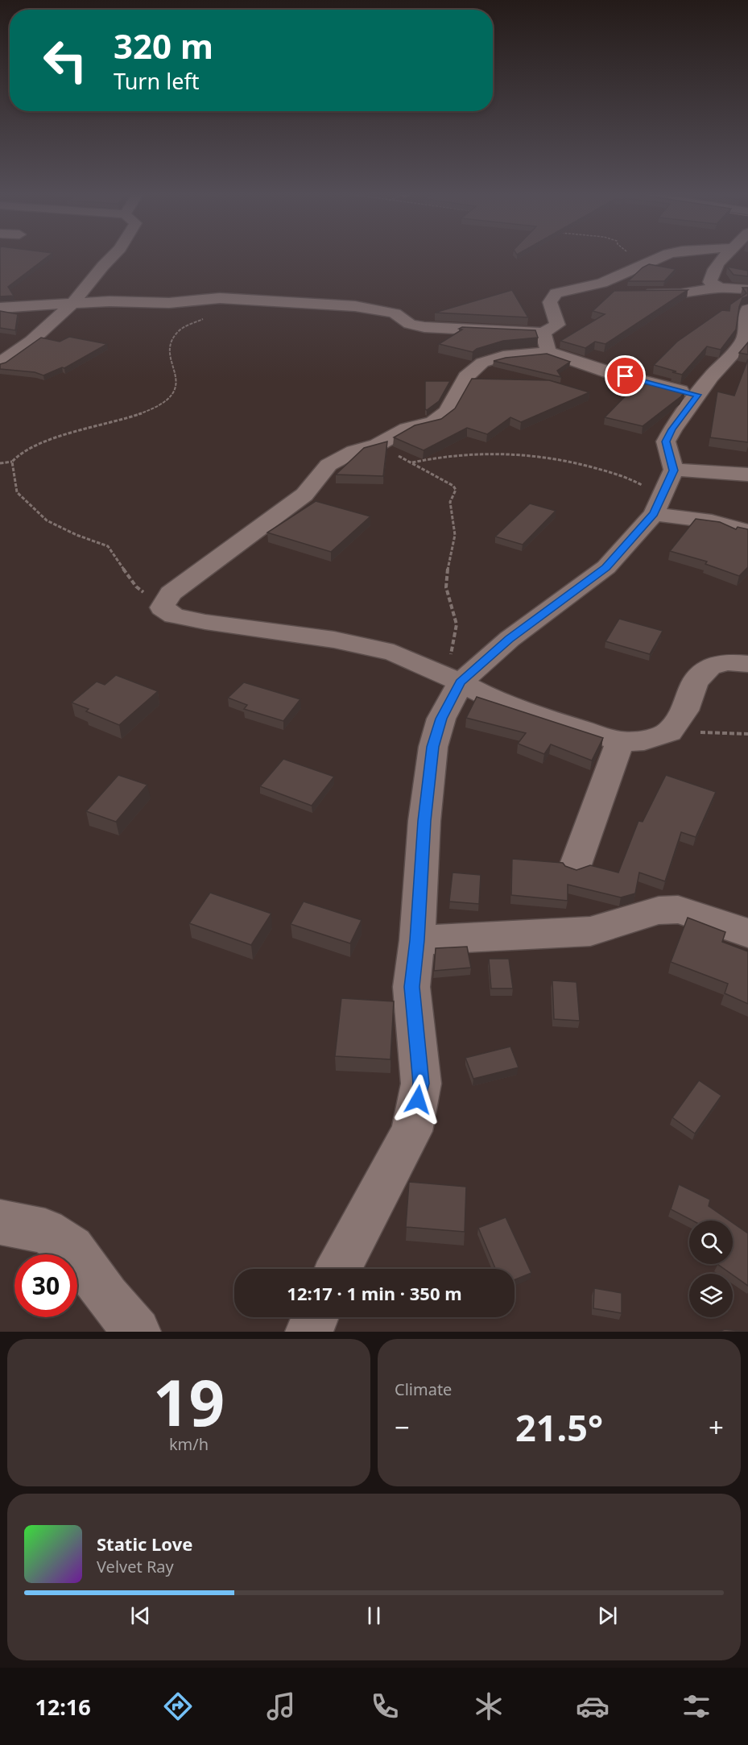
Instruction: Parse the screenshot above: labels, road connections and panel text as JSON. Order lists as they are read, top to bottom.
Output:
{
  "page": {
    "turn": ["320 m", "Turn left"],
    "limit": "30",
    "trip": "12:17 · 1 min · 350 m",
    "tile": [
      ["19", "km/h"],
      "Climate"
    ],
    "heat": ["−", "21.5°", "+"],
    "song": ["Static Love", "Velvet Ray"],
    "tabs": "12:16"
  }
}
